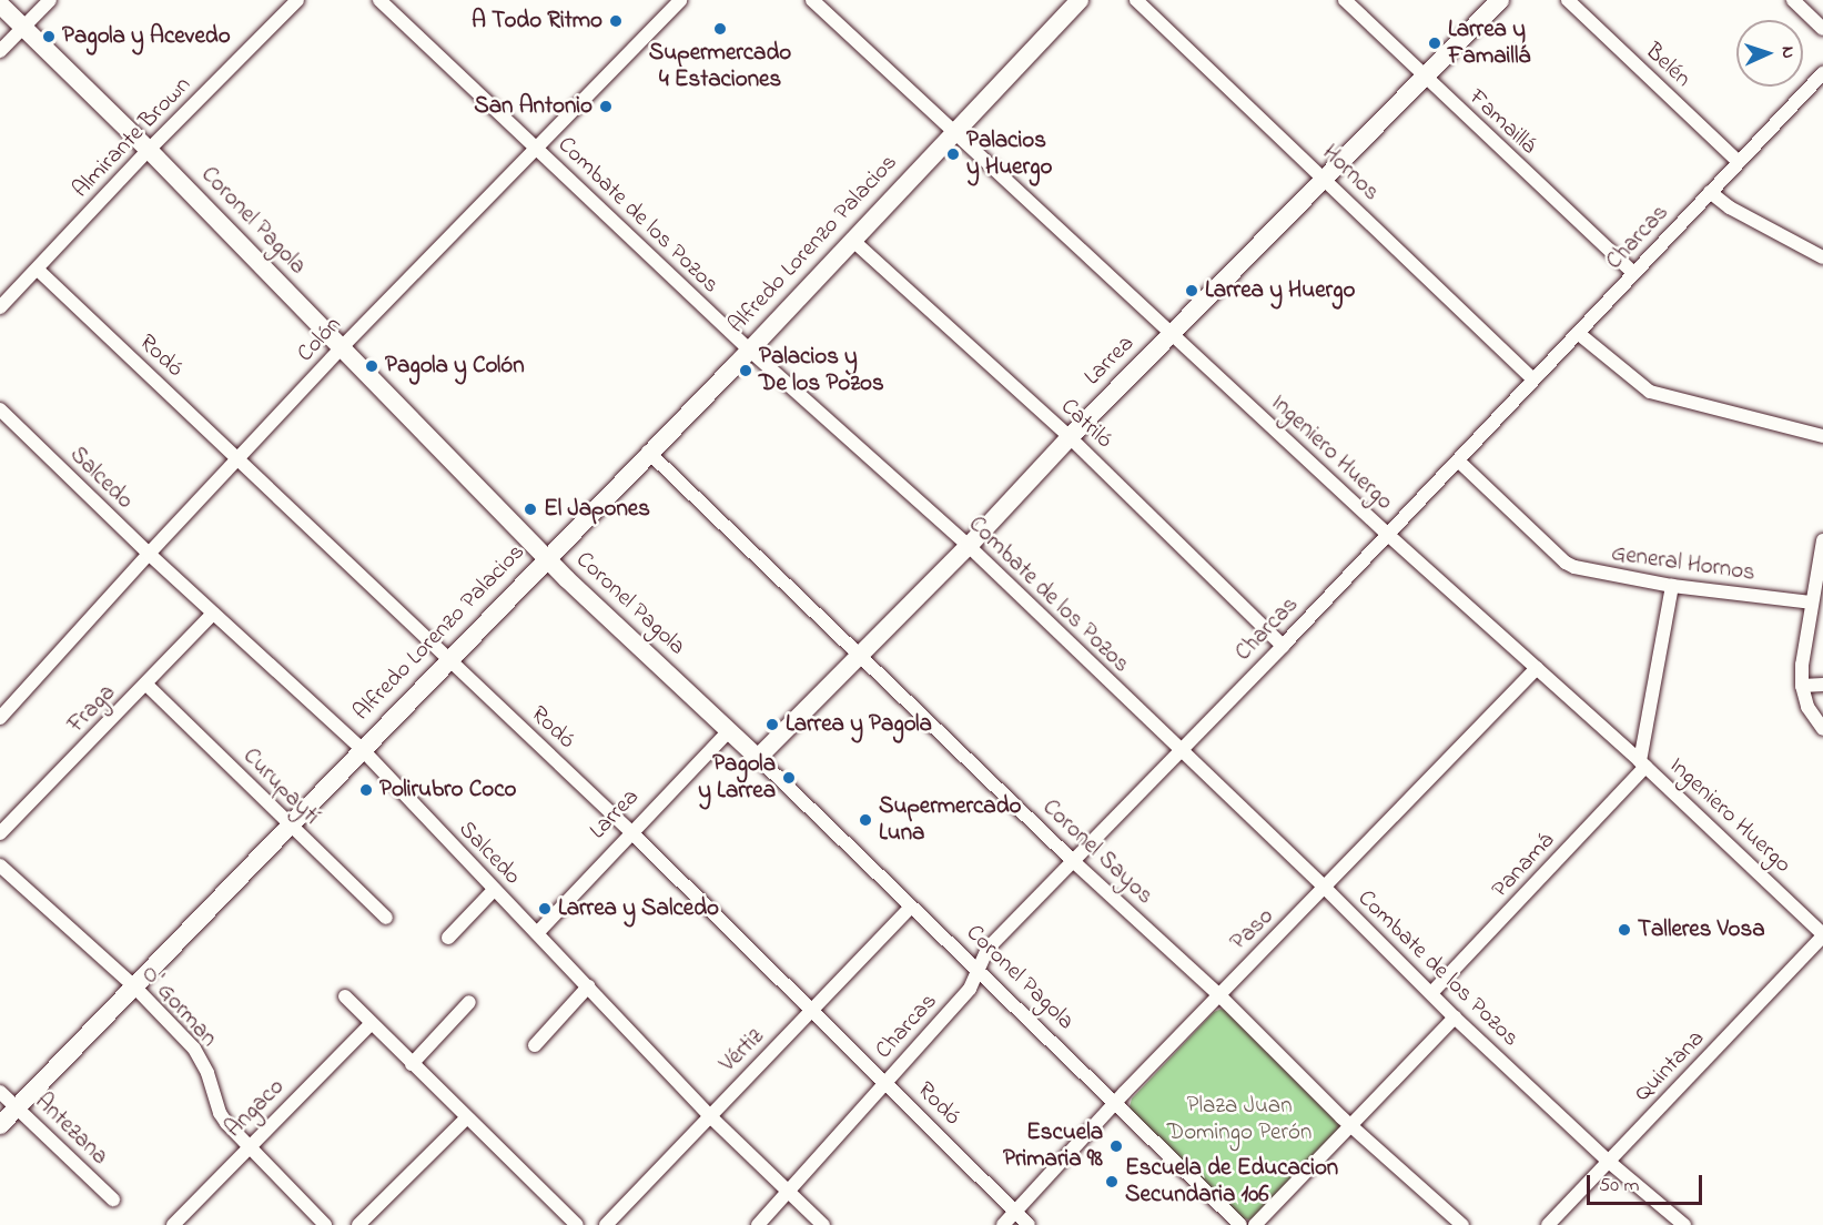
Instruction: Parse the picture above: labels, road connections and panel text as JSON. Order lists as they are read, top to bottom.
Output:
{
  "streets": {
    "street": [
      "Belén",
      "Famaillá",
      "Almirante Brown",
      "Hornos",
      "Combate de los Pozos",
      "Coronel Pagola",
      "Charcas",
      "Alfredo Lorenzo Palacios",
      "Colón",
      "Rodó",
      "Larrea",
      "Catriló",
      "Ingeniero Huergo",
      "Salcedo",
      "General Hornos",
      "Fraga",
      "Curupaytí",
      "Coronel Sayos",
      "Panamá",
      "Paso",
      "O' Gorman",
      "Vértiz",
      "Quintana",
      "Angaco",
      "Antezana"
    ]
  },
  "crossings": [
    ["Belén", "Charcas"],
    ["Famaillá", "Charcas"],
    ["Famaillá", "Larrea"],
    ["Almirante Brown", "Coronel Pagola"],
    ["Almirante Brown", "Rodó"],
    ["Hornos", "Charcas"],
    ["Hornos", "Larrea"],
    ["Combate de los Pozos", "Charcas"],
    ["Combate de los Pozos", "Alfredo Lorenzo Palacios"],
    ["Combate de los Pozos", "Colón"],
    ["Combate de los Pozos", "Larrea"],
    ["Combate de los Pozos", "Panamá"],
    ["Combate de los Pozos", "Paso"],
    ["Combate de los Pozos", "Quintana"],
    ["Coronel Pagola", "Charcas"],
    ["Coronel Pagola", "Alfredo Lorenzo Palacios"],
    ["Coronel Pagola", "Colón"],
    ["Coronel Pagola", "Larrea"],
    ["Coronel Pagola", "Paso"],
    ["Coronel Pagola", "Vértiz"],
    ["Charcas", "Rodó"],
    ["Charcas", "Catriló"],
    ["Charcas", "Ingeniero Huergo"],
    ["Charcas", "Salcedo"],
    ["Charcas", "General Hornos"],
    ["Charcas", "Coronel Sayos"],
    ["Alfredo Lorenzo Palacios", "Rodó"],
    ["Alfredo Lorenzo Palacios", "Catriló"],
    ["Alfredo Lorenzo Palacios", "Ingeniero Huergo"],
    ["Alfredo Lorenzo Palacios", "Salcedo"],
    ["Alfredo Lorenzo Palacios", "Curupaytí"],
    ["Alfredo Lorenzo Palacios", "Coronel Sayos"],
    ["Alfredo Lorenzo Palacios", "O' Gorman"],
    ["Alfredo Lorenzo Palacios", "Antezana"],
    ["Colón", "Rodó"],
    ["Colón", "Salcedo"],
    ["Rodó", "Larrea"],
    ["Rodó", "Paso"],
    ["Rodó", "Vértiz"],
    ["Larrea", "Catriló"],
    ["Larrea", "Ingeniero Huergo"],
    ["Larrea", "Salcedo"],
    ["Larrea", "Coronel Sayos"],
    ["Ingeniero Huergo", "Panamá"],
    ["Ingeniero Huergo", "Paso"],
    ["Ingeniero Huergo", "Quintana"],
    ["Salcedo", "Fraga"],
    ["Salcedo", "Vértiz"],
    ["Fraga", "Curupaytí"],
    ["Coronel Sayos", "Paso"],
    ["O' Gorman", "Angaco"]
  ],
  "parks": ["Plaza Juan Domingo Perón"],
  "places": [
    "A Todo Ritmo",
    "Supermercado 4 Estaciones",
    "Pagola y Acevedo",
    "Larrea y Famaillá",
    "San Antonio",
    "Palacios y Huergo",
    "Larrea y Huergo",
    "Pagola y Colón",
    "Palacios y De los Pozos",
    "El Japones",
    "Larrea y Pagola",
    "Pagola y Larrea",
    "Polirubro Coco",
    "Supermercado Luna",
    "Larrea y Salcedo",
    "Talleres Vosa",
    "Escuela Primaria 98",
    "Escuela de Educacion Secundaria 106"
  ],
  "scale_bar": "50 m",
  "north": "right"
}
